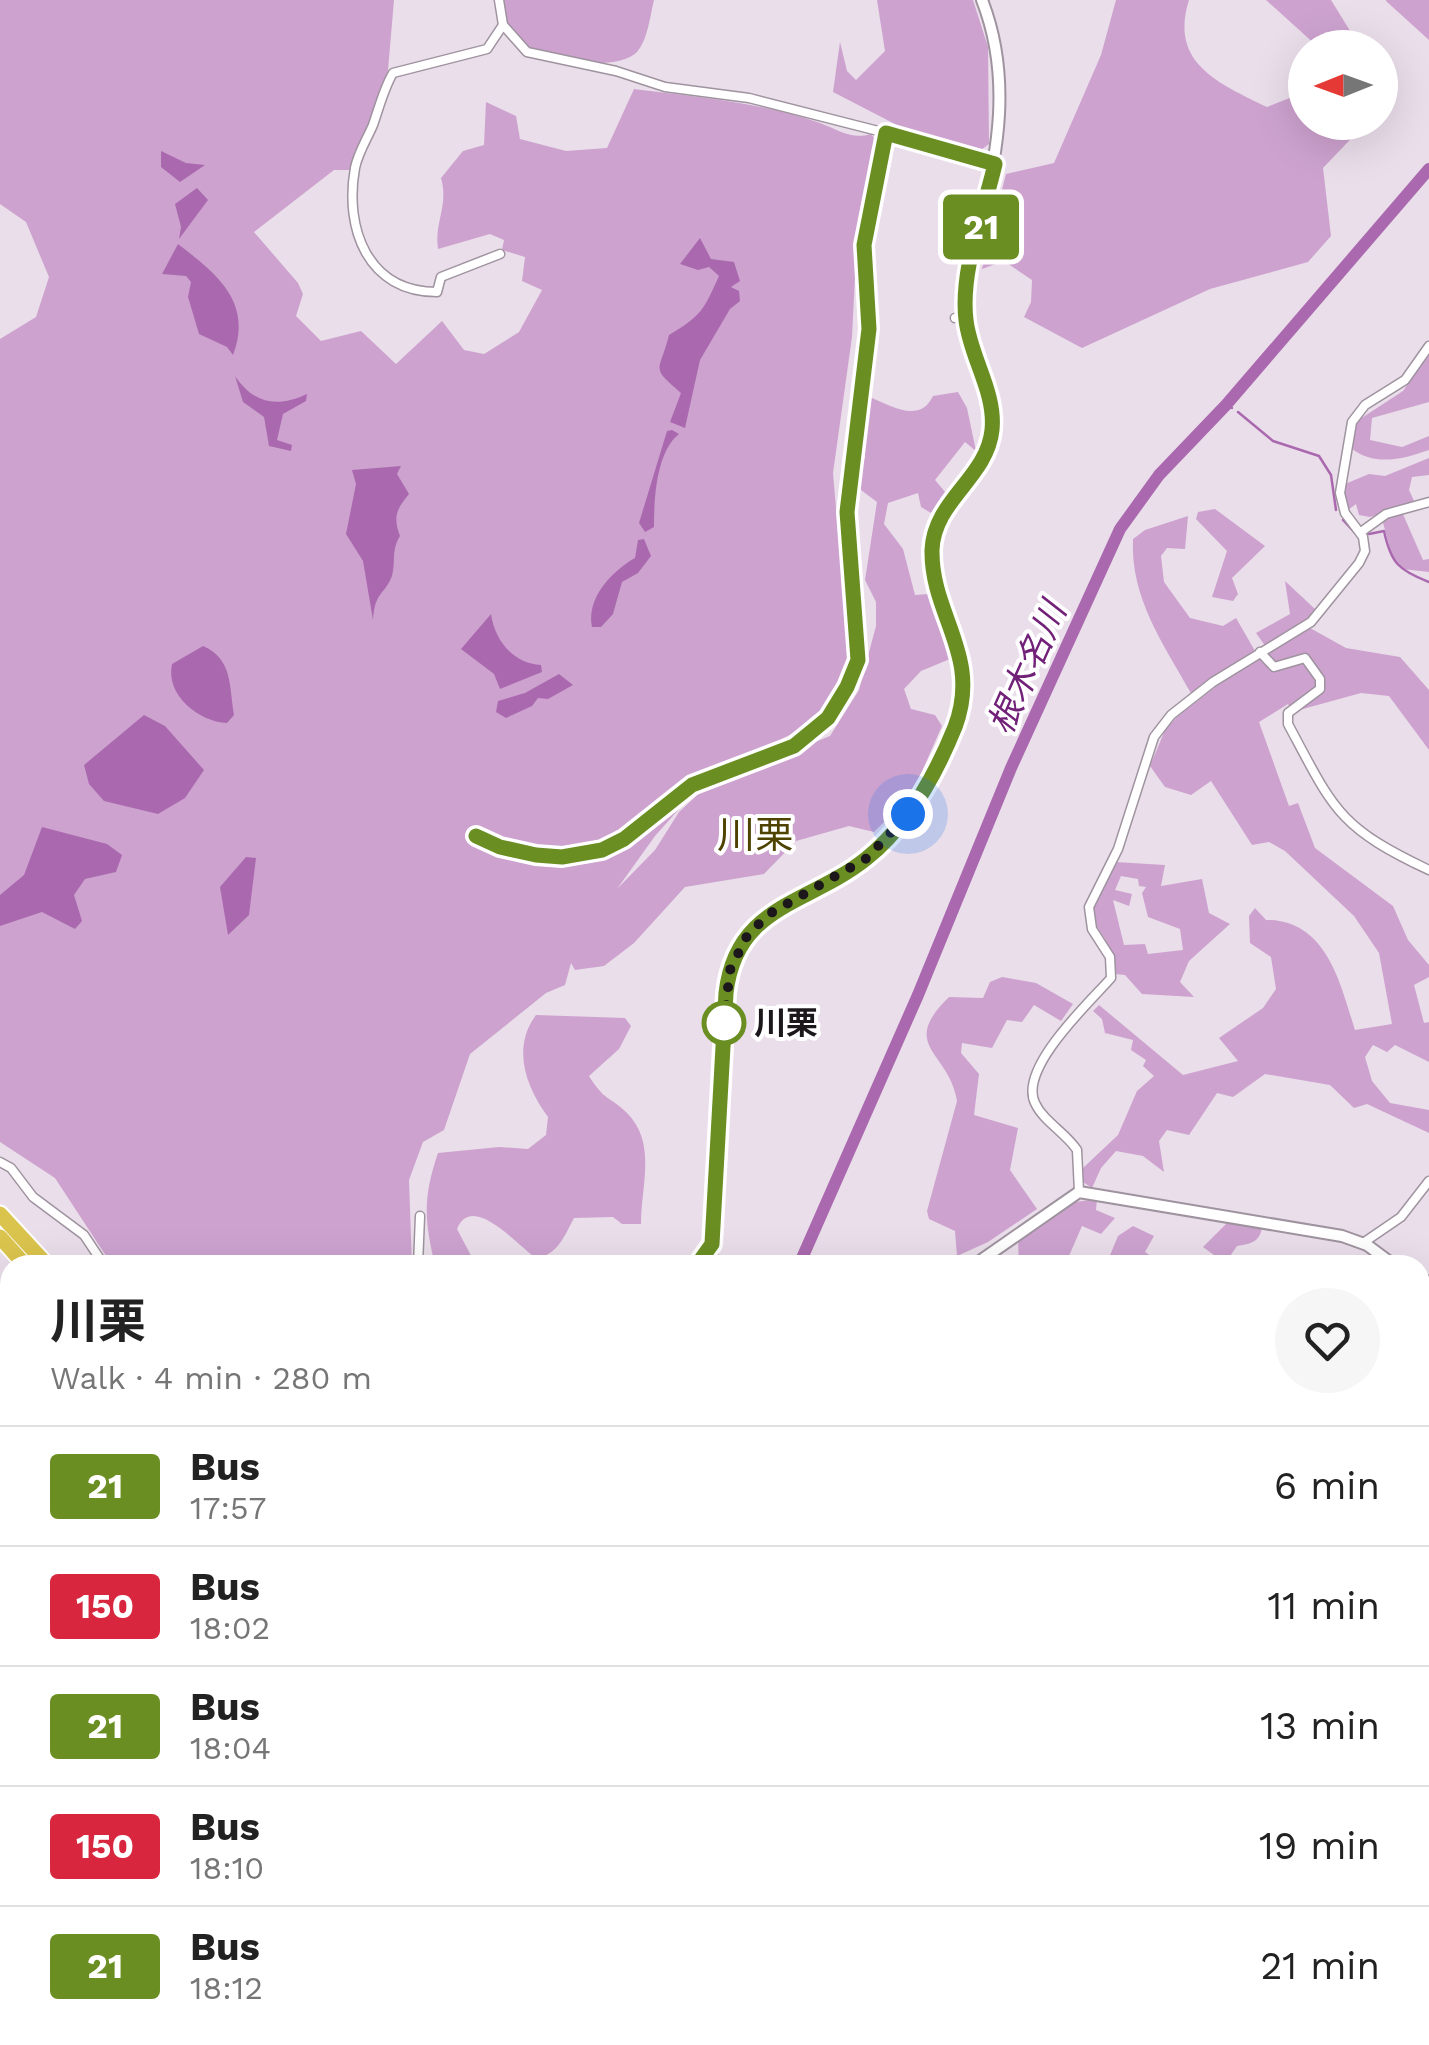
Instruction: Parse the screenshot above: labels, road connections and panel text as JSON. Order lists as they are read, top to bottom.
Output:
{
  "districts": ["川栗"],
  "water": ["根木名川"],
  "places": ["川栗"],
  "lines": ["bus line 21"],
  "north": "left",
  "page": {
    "on_map": "21",
    "heading": ["川栗", "Walk · 4 min · 280 m"],
    "list": [
      {
        "mark": "21",
        "name": "Bus",
        "note": "17:57",
        "value": "6 min"
      },
      {
        "mark": "150",
        "name": "Bus",
        "note": "18:02",
        "value": "11 min"
      },
      {
        "mark": "21",
        "name": "Bus",
        "note": "18:04",
        "value": "13 min"
      },
      {
        "mark": "150",
        "name": "Bus",
        "note": "18:10",
        "value": "19 min"
      },
      {
        "mark": "21",
        "name": "Bus",
        "note": "18:12",
        "value": "21 min"
      }
    ]
  }
}
